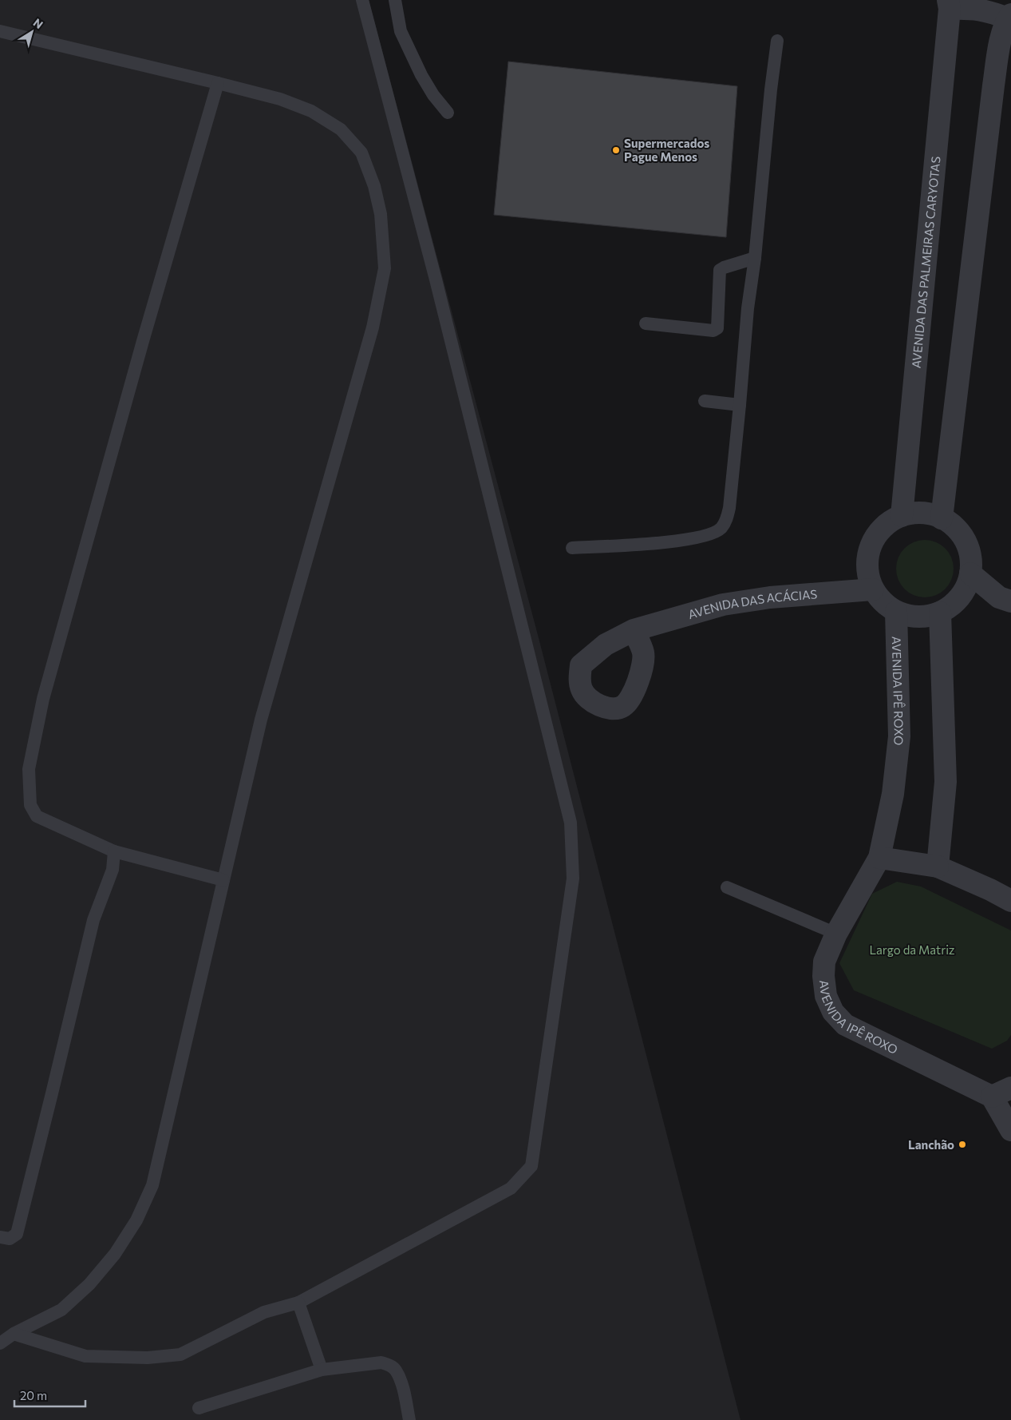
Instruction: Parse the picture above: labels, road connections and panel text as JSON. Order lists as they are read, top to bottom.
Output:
{
  "streets": {
    "street": ["AVENIDA DAS PALMEIRAS CARYOTAS", "AVENIDA DAS ACÁCIAS", "AVENIDA IPÊ ROXO"]
  },
  "crossings": [
    ["AVENIDA DAS PALMEIRAS CARYOTAS", "AVENIDA DAS ACÁCIAS"],
    ["AVENIDA DAS PALMEIRAS CARYOTAS", "AVENIDA IPÊ ROXO"],
    ["AVENIDA DAS ACÁCIAS", "AVENIDA IPÊ ROXO"]
  ],
  "parks": ["Largo da Matriz"],
  "places": ["Supermercados Pague Menos", "Lanchão"],
  "scale_bar": "20 m",
  "north": "top right"
}
